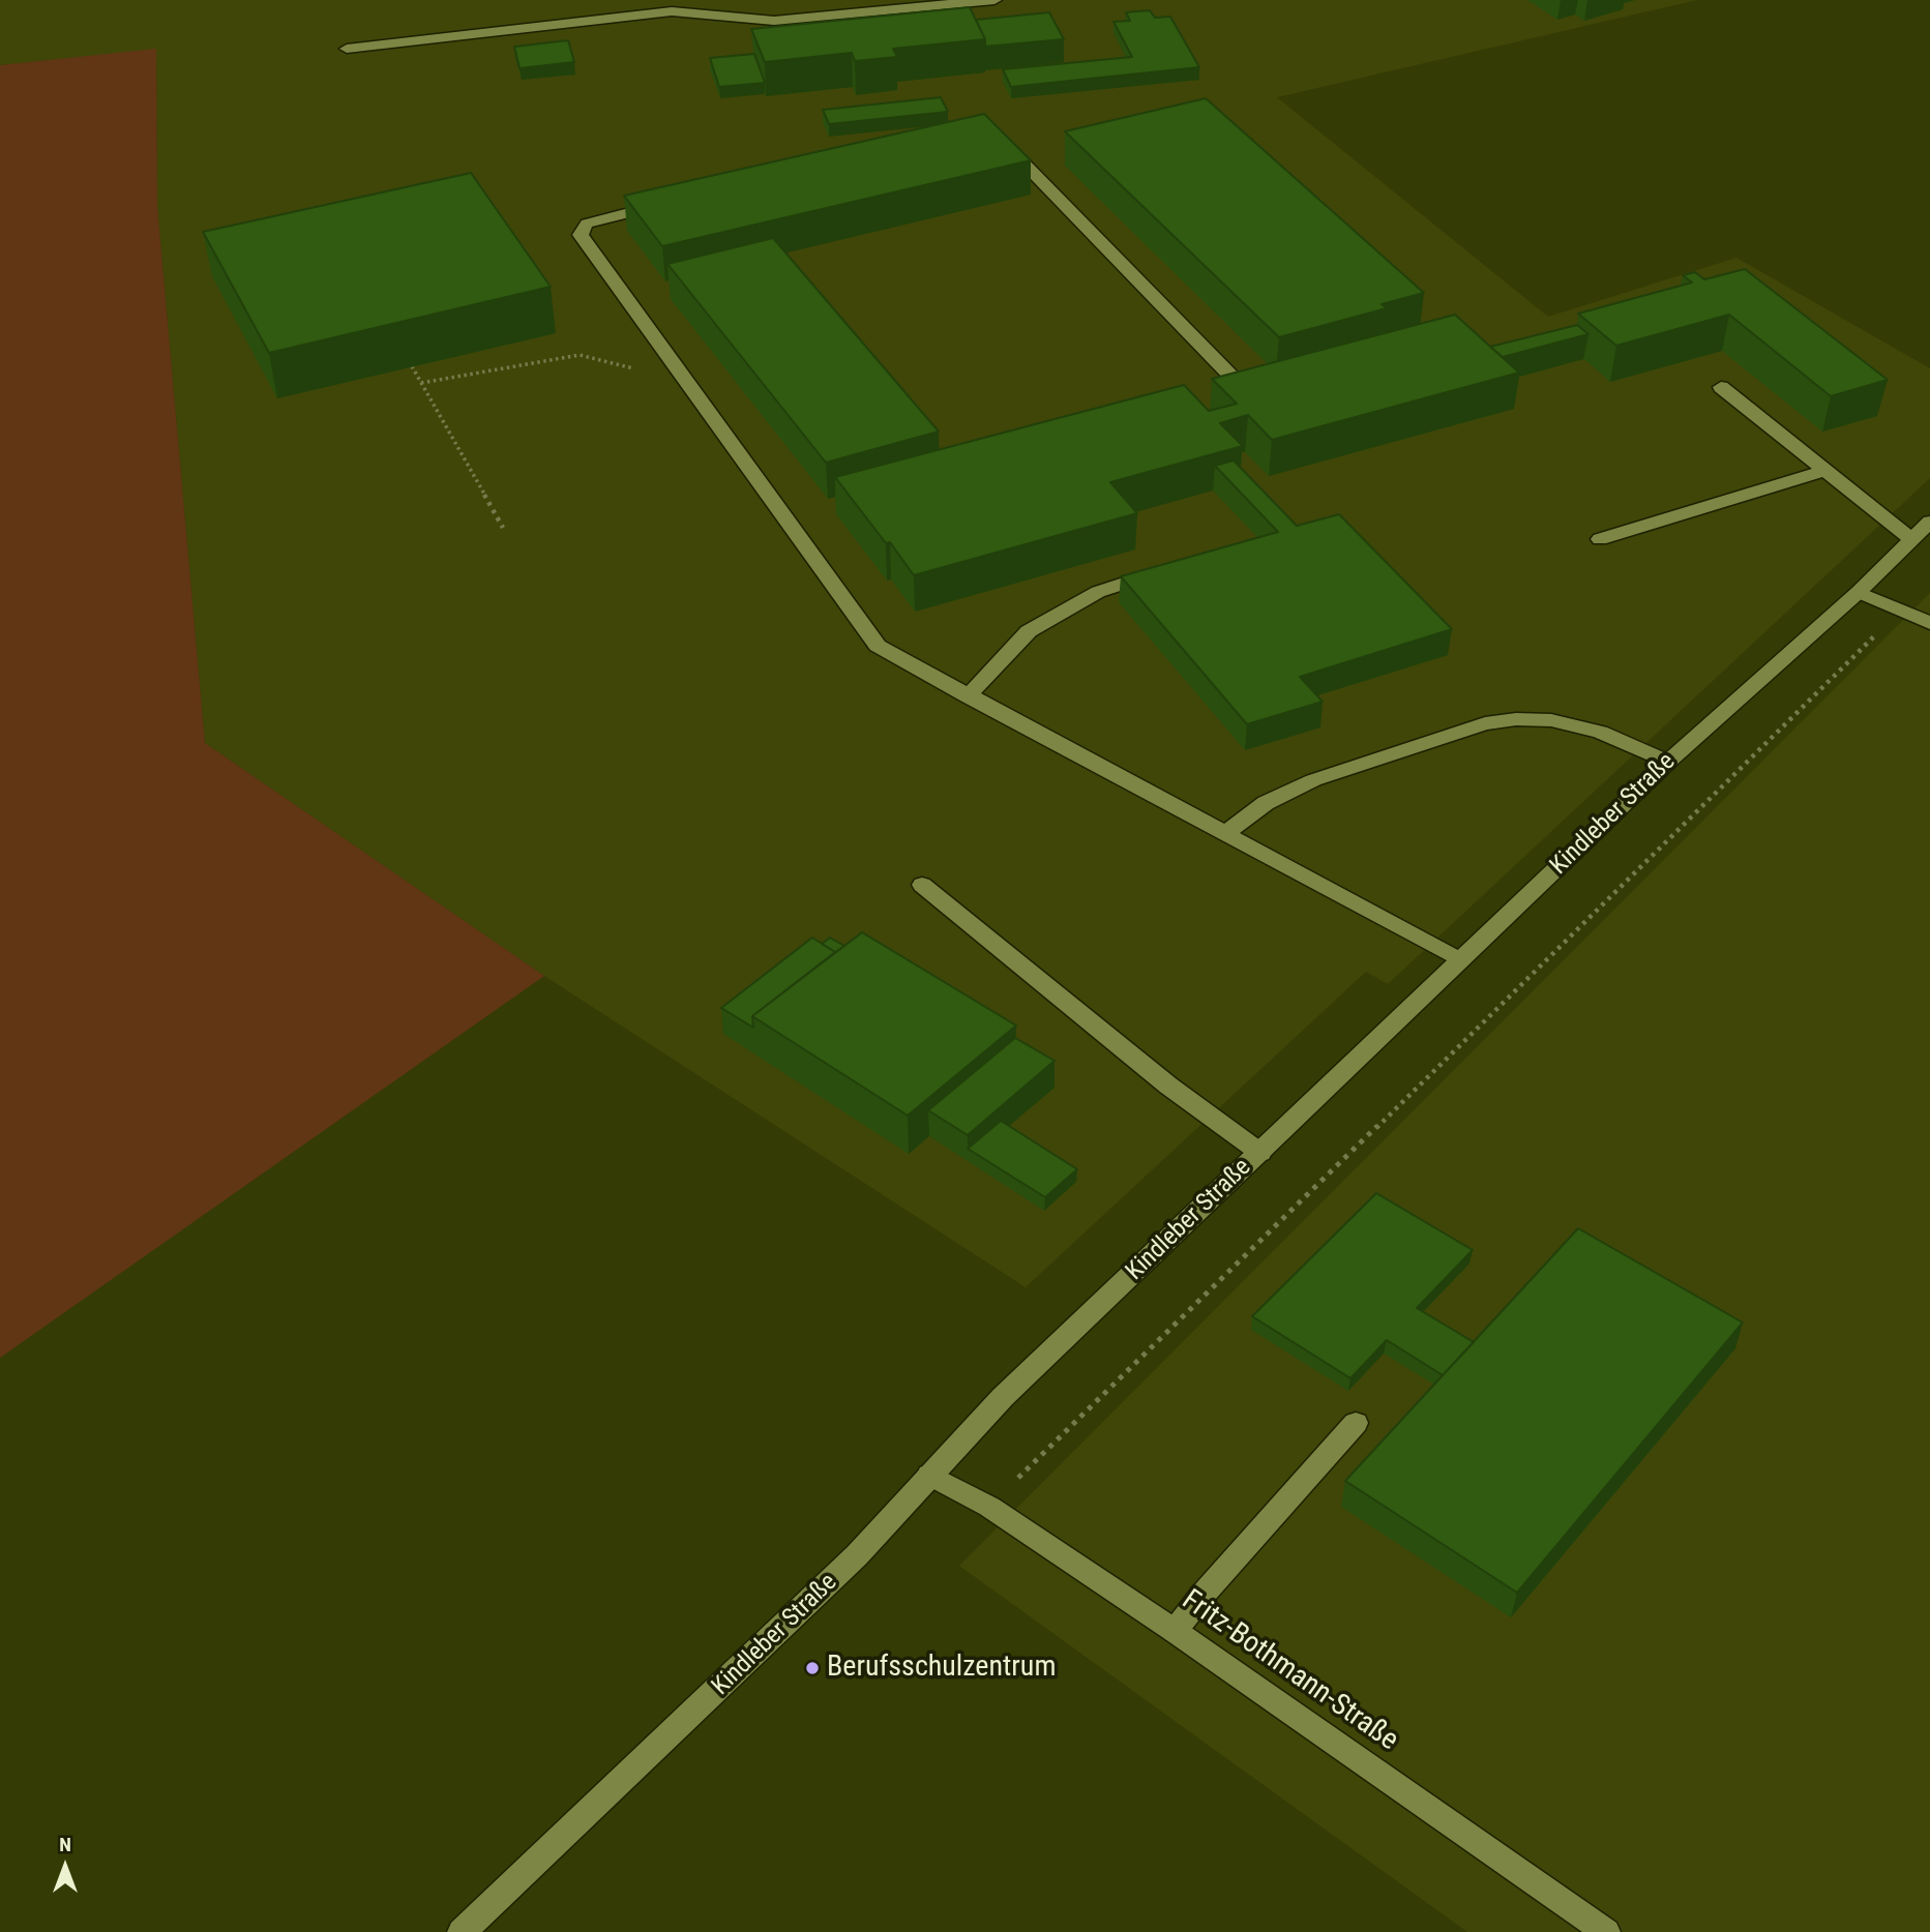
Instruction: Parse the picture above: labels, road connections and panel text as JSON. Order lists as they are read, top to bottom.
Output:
{
  "streets": {
    "main road": ["Kindleber Straße", "Fritz-Bothmann-Straße"]
  },
  "crossings": [
    ["Kindleber Straße", "Fritz-Bothmann-Straße"]
  ],
  "places": ["Berufsschulzentrum"],
  "north": "top"
}
